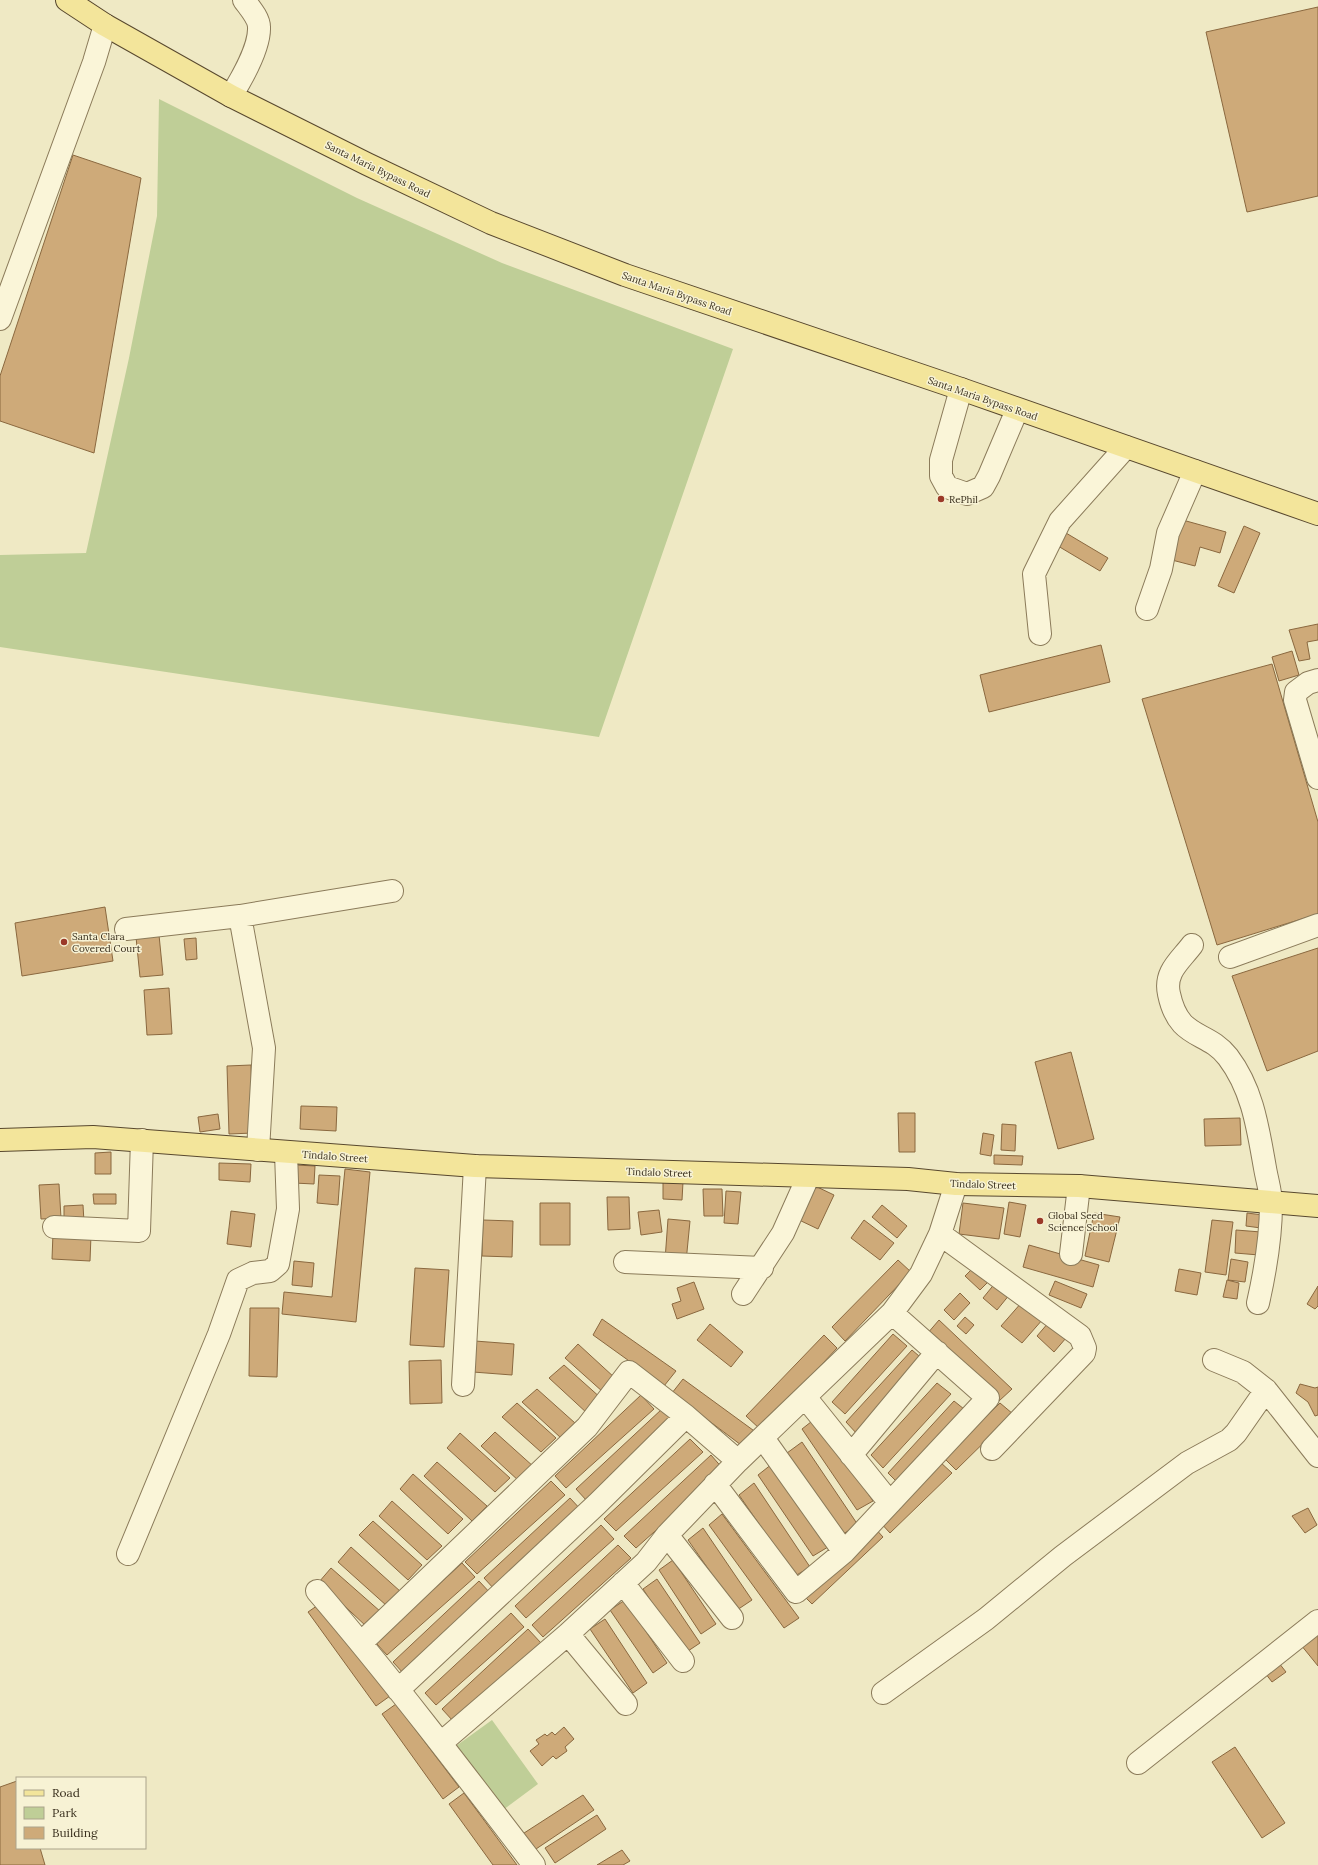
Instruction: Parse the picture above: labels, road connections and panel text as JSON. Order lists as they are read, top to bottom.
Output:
{
  "streets": {
    "main road": ["Santa Maria Bypass Road", "Tindalo Street"]
  },
  "places": ["RePhil", "Santa Clara Covered Court", "Global Seed Science School"],
  "legend": ["Road", "Park", "Building"]
}
